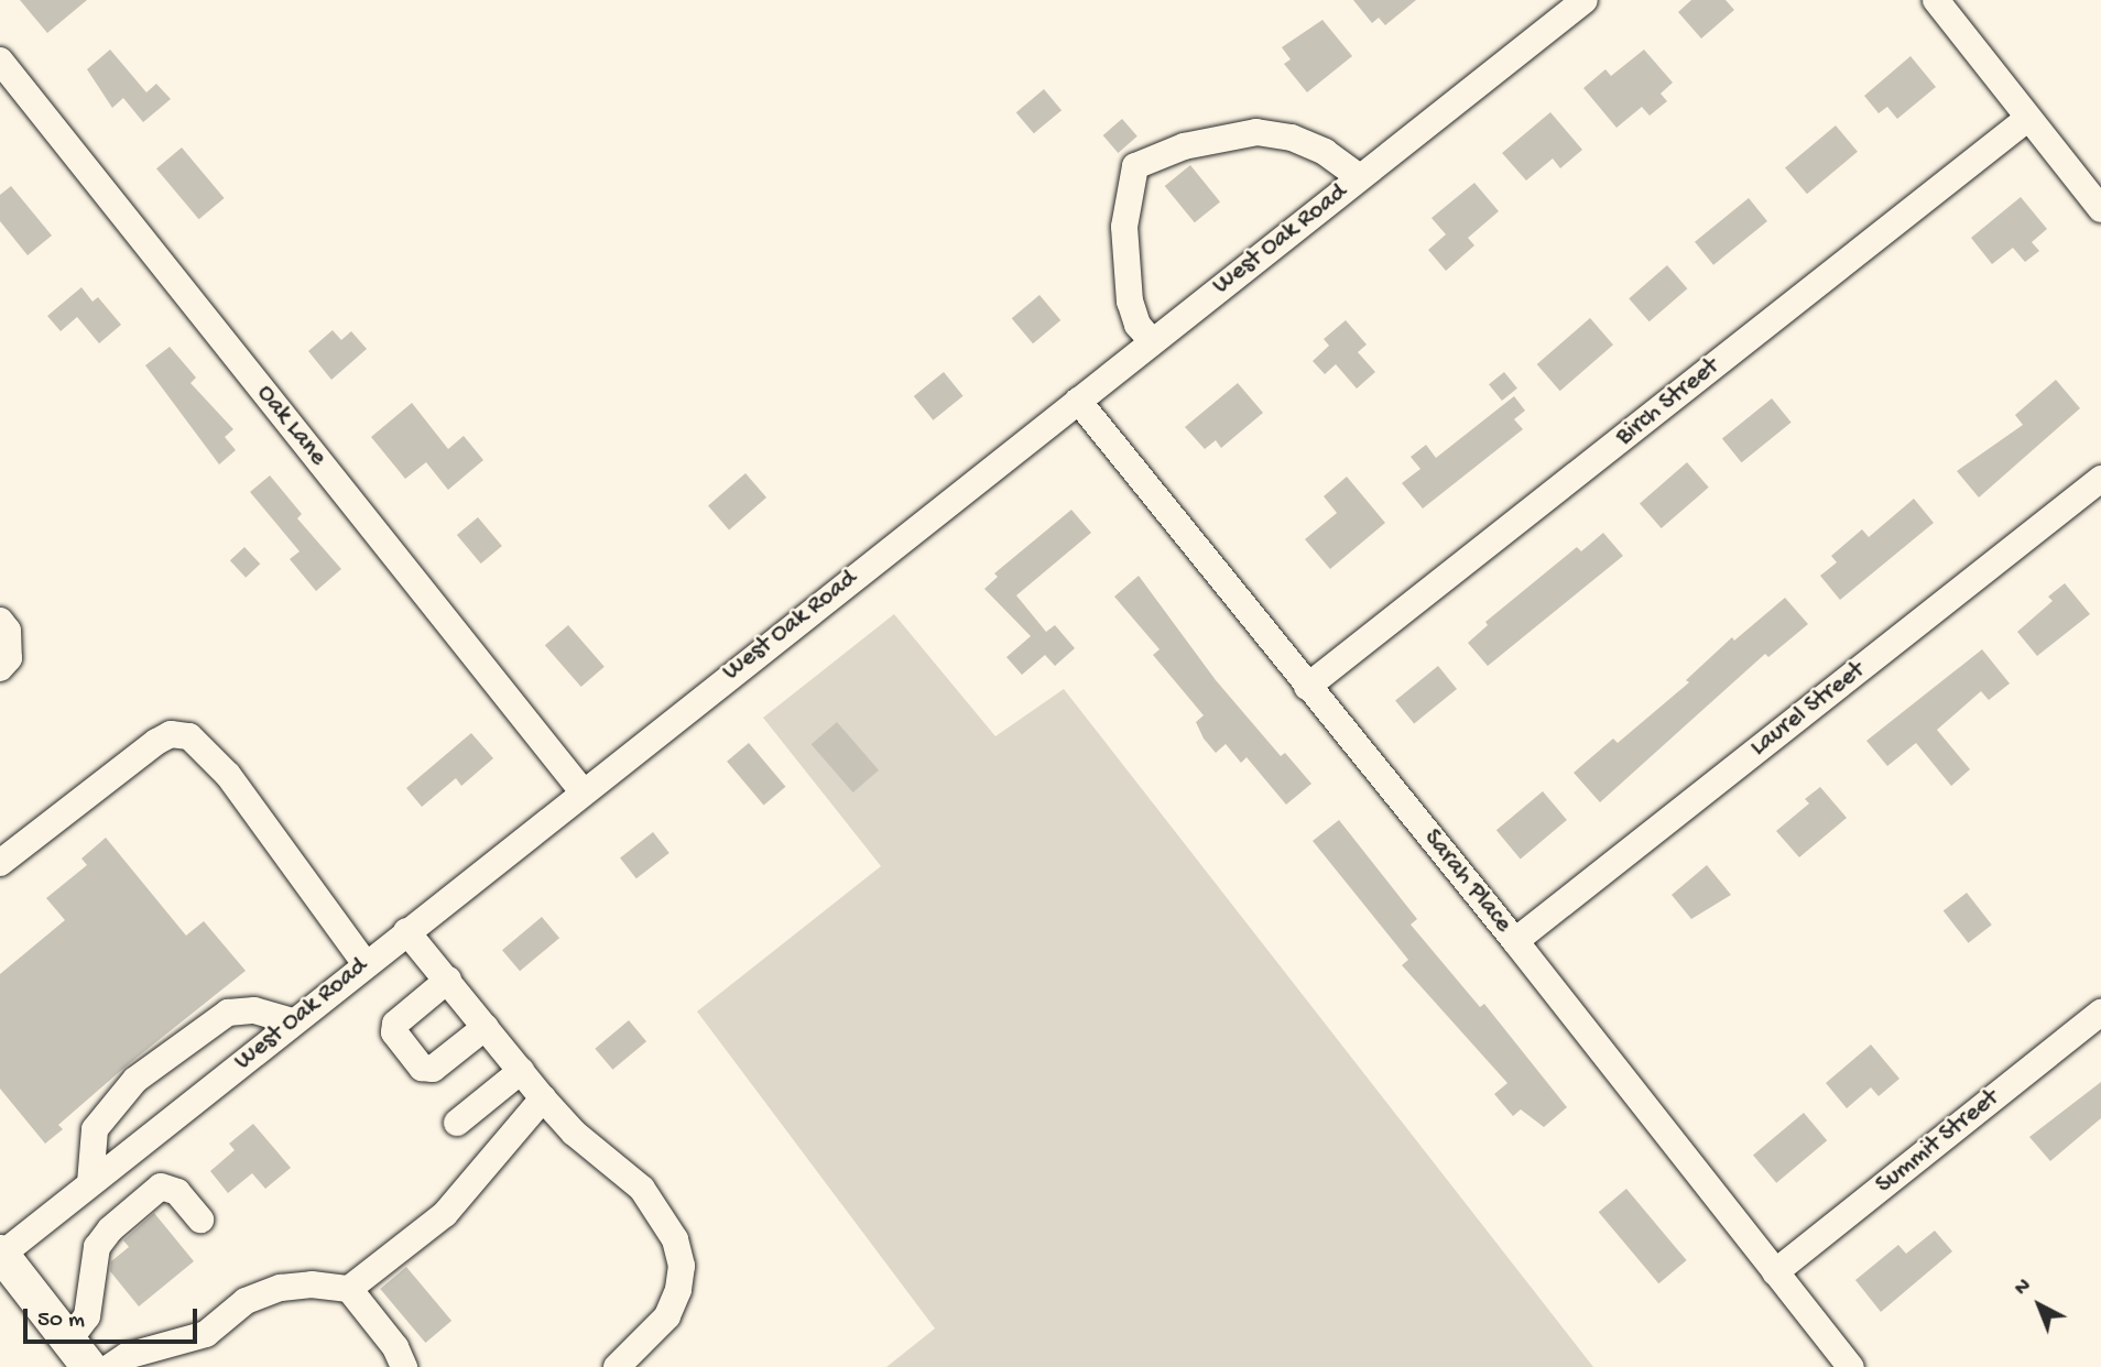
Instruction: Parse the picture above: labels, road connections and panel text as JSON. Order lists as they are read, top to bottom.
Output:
{
  "streets": {
    "street": [
      "West Oak Road",
      "Birch Street",
      "Oak Lane",
      "Laurel Street",
      "Sarah Place",
      "Summit Street"
    ]
  },
  "crossings": [
    ["West Oak Road", "Oak Lane"],
    ["West Oak Road", "Sarah Place"],
    ["Birch Street", "Sarah Place"],
    ["Laurel Street", "Sarah Place"],
    ["Sarah Place", "Summit Street"]
  ],
  "scale_bar": "50 m",
  "north": "top left"
}
